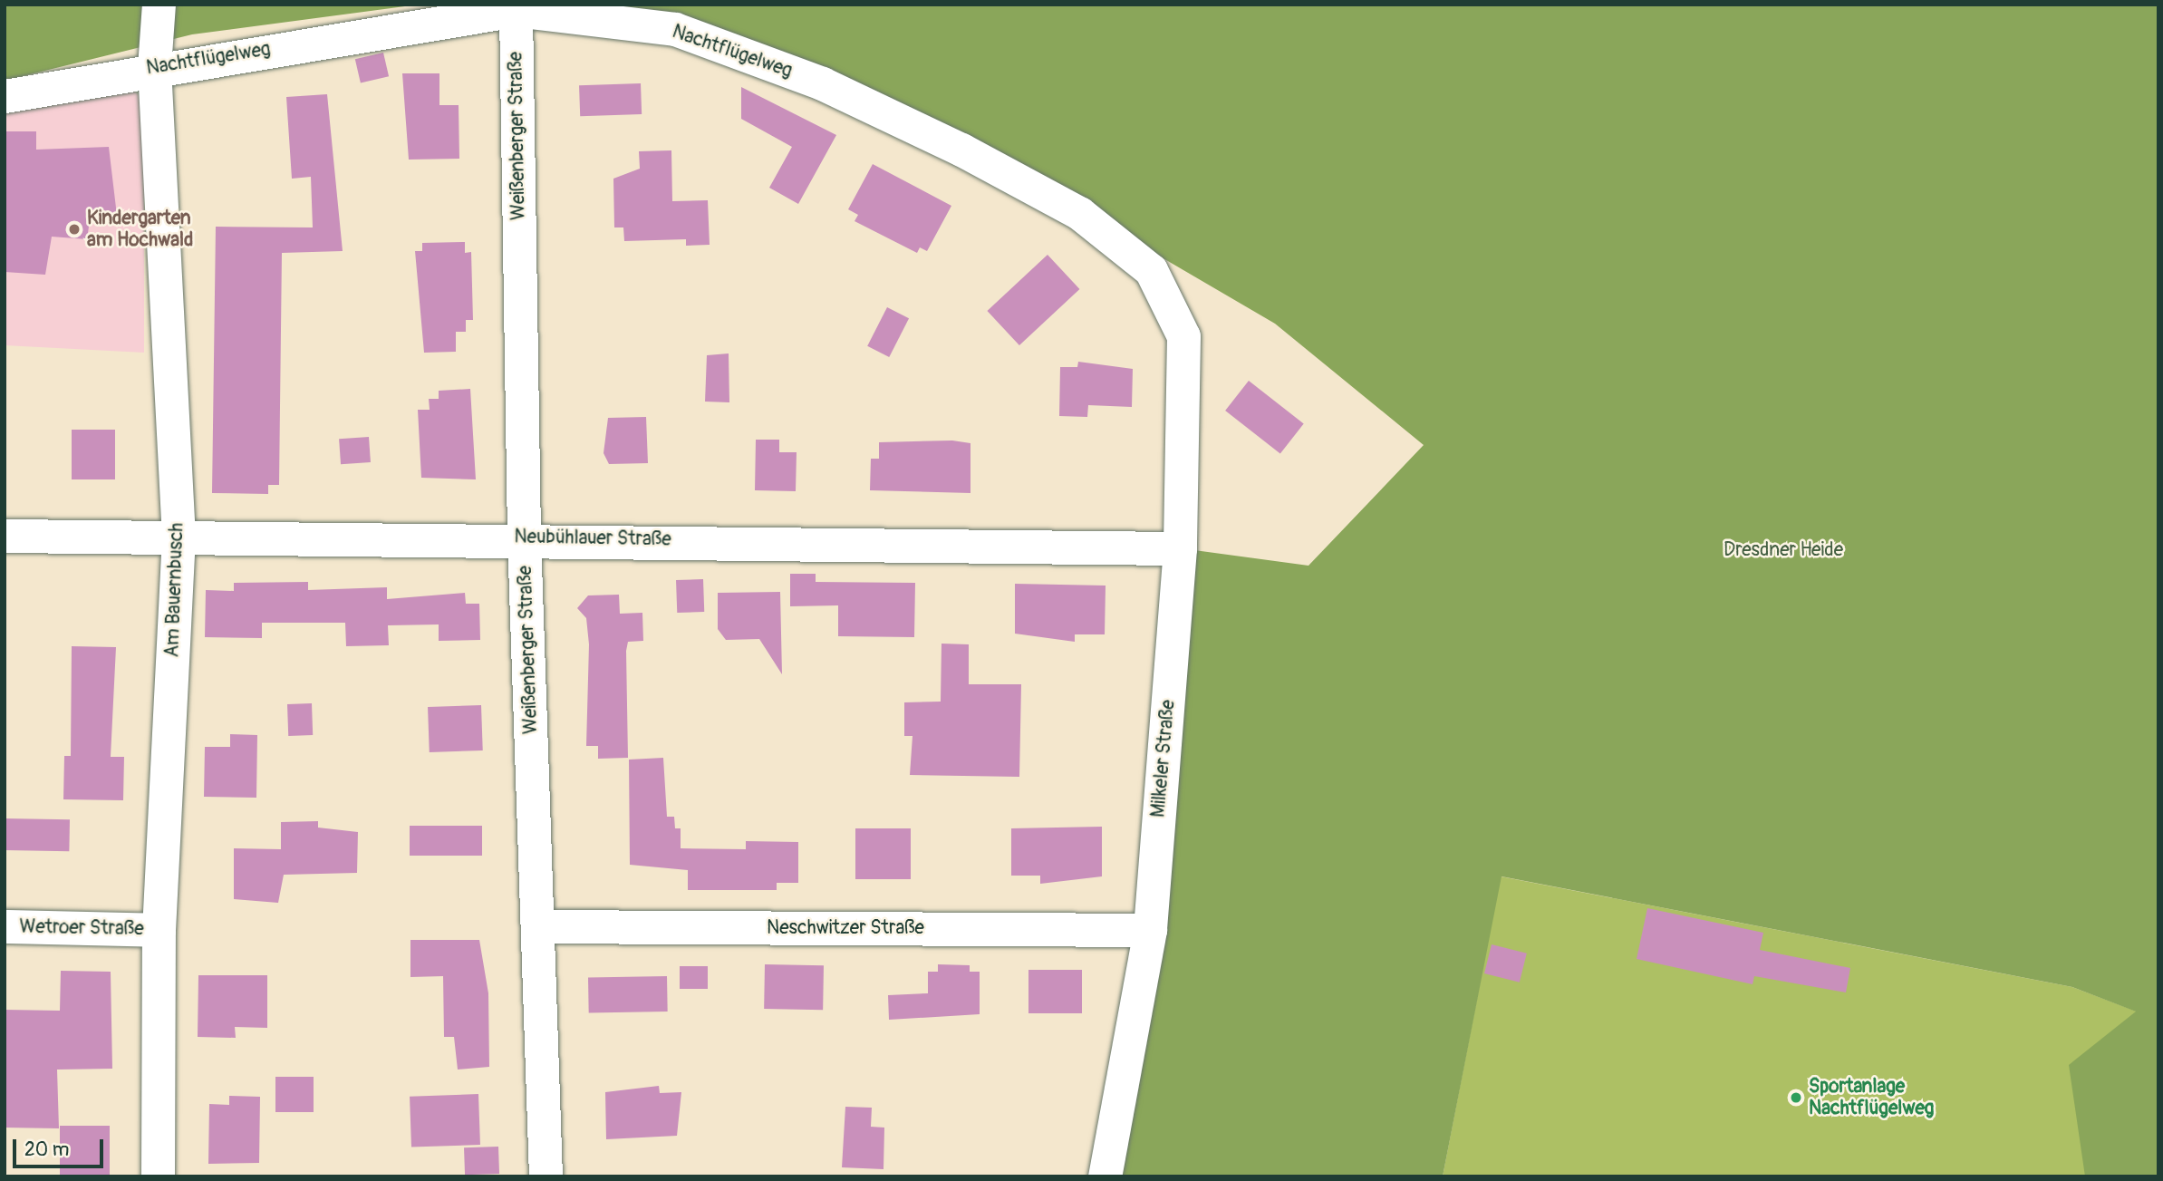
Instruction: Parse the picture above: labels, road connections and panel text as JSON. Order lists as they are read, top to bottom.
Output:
{
  "streets": {
    "street": [
      "Nachtflügelweg",
      "Weißenberger Straße",
      "Neubühlauer Straße",
      "Am Bauernbusch",
      "Milkeler Straße",
      "Wetroer Straße",
      "Neschwitzer Straße"
    ]
  },
  "crossings": [
    ["Nachtflügelweg", "Weißenberger Straße"],
    ["Nachtflügelweg", "Am Bauernbusch"],
    ["Nachtflügelweg", "Milkeler Straße"],
    ["Weißenberger Straße", "Neubühlauer Straße"],
    ["Weißenberger Straße", "Neschwitzer Straße"],
    ["Neubühlauer Straße", "Am Bauernbusch"],
    ["Neubühlauer Straße", "Milkeler Straße"],
    ["Am Bauernbusch", "Wetroer Straße"],
    ["Milkeler Straße", "Neschwitzer Straße"]
  ],
  "parks": ["Dresdner Heide"],
  "places": ["Kindergarten am Hochwald", "Sportanlage Nachtflügelweg"],
  "scale_bar": "20 m"
}
